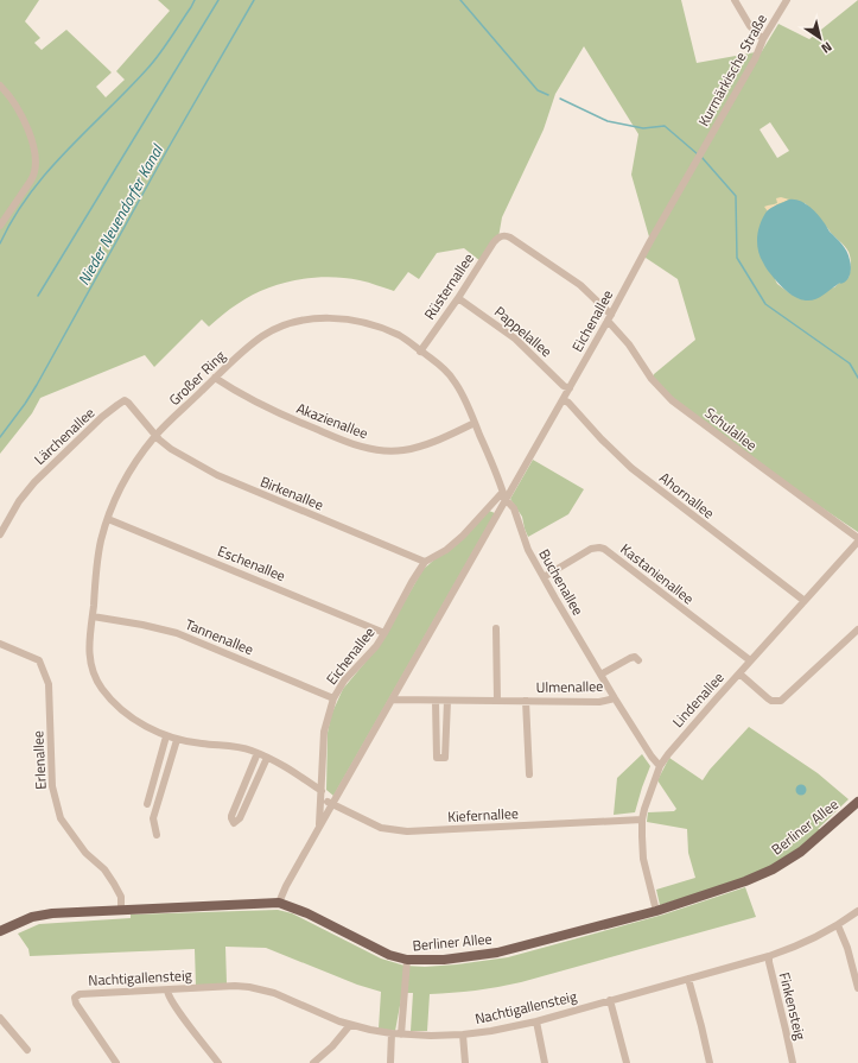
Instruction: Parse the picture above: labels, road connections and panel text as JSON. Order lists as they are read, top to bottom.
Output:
{
  "streets": {
    "main road": ["Berliner Allee"],
    "street": [
      "Kurmärkische Straße",
      "Rüsternallee",
      "Eichenallee",
      "Pappelallee",
      "Großer Ring",
      "Akazienallee",
      "Schulallee",
      "Lärchenallee",
      "Birkenallee",
      "Ahornallee",
      "Eschenallee",
      "Kastanienallee",
      "Buchenallee",
      "Tannenallee",
      "Ulmenallee",
      "Lindenallee",
      "Erlenallee",
      "Kiefernallee",
      "Nachtigallensteig",
      "Finkensteig"
    ]
  },
  "crossings": [
    ["Kurmärkische Straße", "Eichenallee"],
    ["Rüsternallee", "Pappelallee"],
    ["Rüsternallee", "Großer Ring"],
    ["Rüsternallee", "Schulallee"],
    ["Eichenallee", "Pappelallee"],
    ["Eichenallee", "Großer Ring"],
    ["Eichenallee", "Schulallee"],
    ["Eichenallee", "Birkenallee"],
    ["Eichenallee", "Ahornallee"],
    ["Eichenallee", "Eschenallee"],
    ["Eichenallee", "Buchenallee"],
    ["Eichenallee", "Tannenallee"],
    ["Eichenallee", "Ulmenallee"],
    ["Eichenallee", "Kiefernallee"],
    ["Eichenallee", "Berliner Allee"],
    ["Großer Ring", "Akazienallee"],
    ["Großer Ring", "Lärchenallee"],
    ["Großer Ring", "Birkenallee"],
    ["Großer Ring", "Eschenallee"],
    ["Großer Ring", "Buchenallee"],
    ["Großer Ring", "Tannenallee"],
    ["Schulallee", "Lindenallee"],
    ["Lärchenallee", "Birkenallee"],
    ["Ahornallee", "Lindenallee"],
    ["Kastanienallee", "Buchenallee"],
    ["Kastanienallee", "Lindenallee"],
    ["Buchenallee", "Ulmenallee"],
    ["Buchenallee", "Lindenallee"],
    ["Lindenallee", "Kiefernallee"],
    ["Lindenallee", "Berliner Allee"],
    ["Erlenallee", "Berliner Allee"],
    ["Nachtigallensteig", "Finkensteig"]
  ],
  "water": ["Nieder Neuendorfer Kanal"],
  "north": "bottom right"
}
